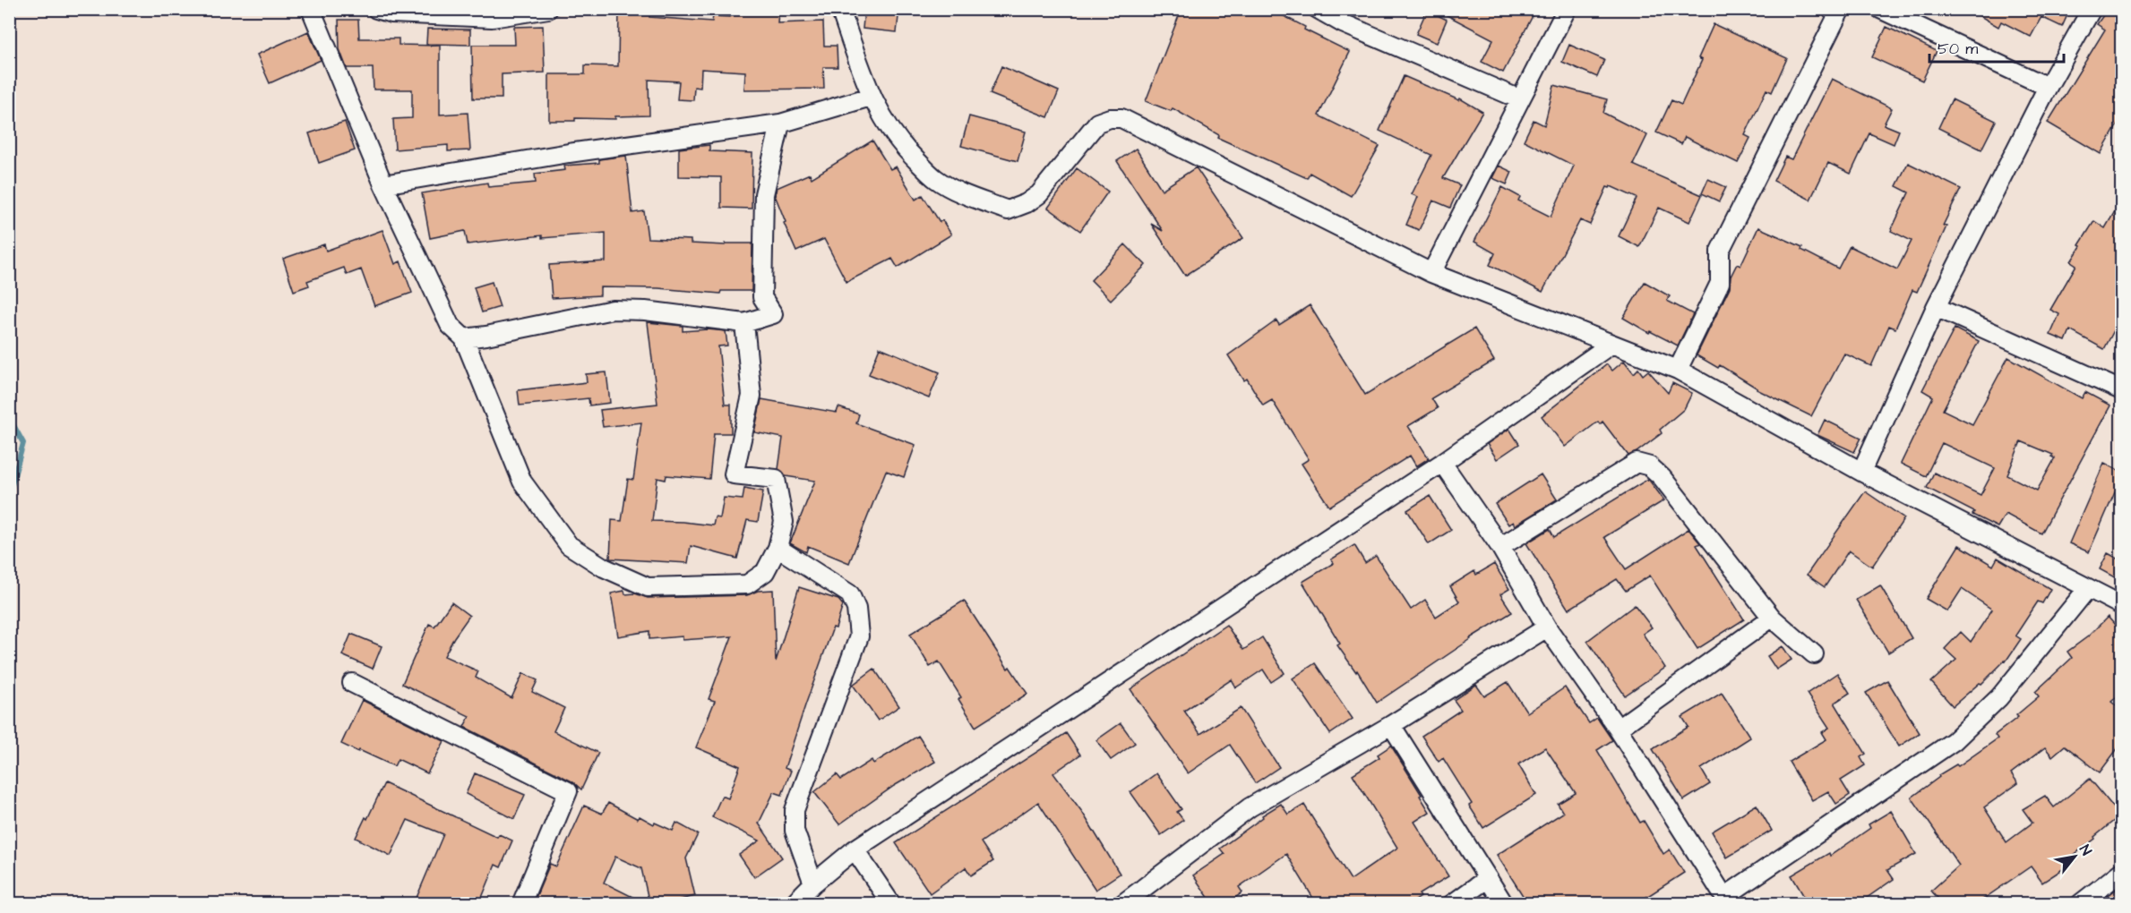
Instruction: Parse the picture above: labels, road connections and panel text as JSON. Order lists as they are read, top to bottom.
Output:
{
  "scale_bar": "50 m",
  "north": "top right"
}
